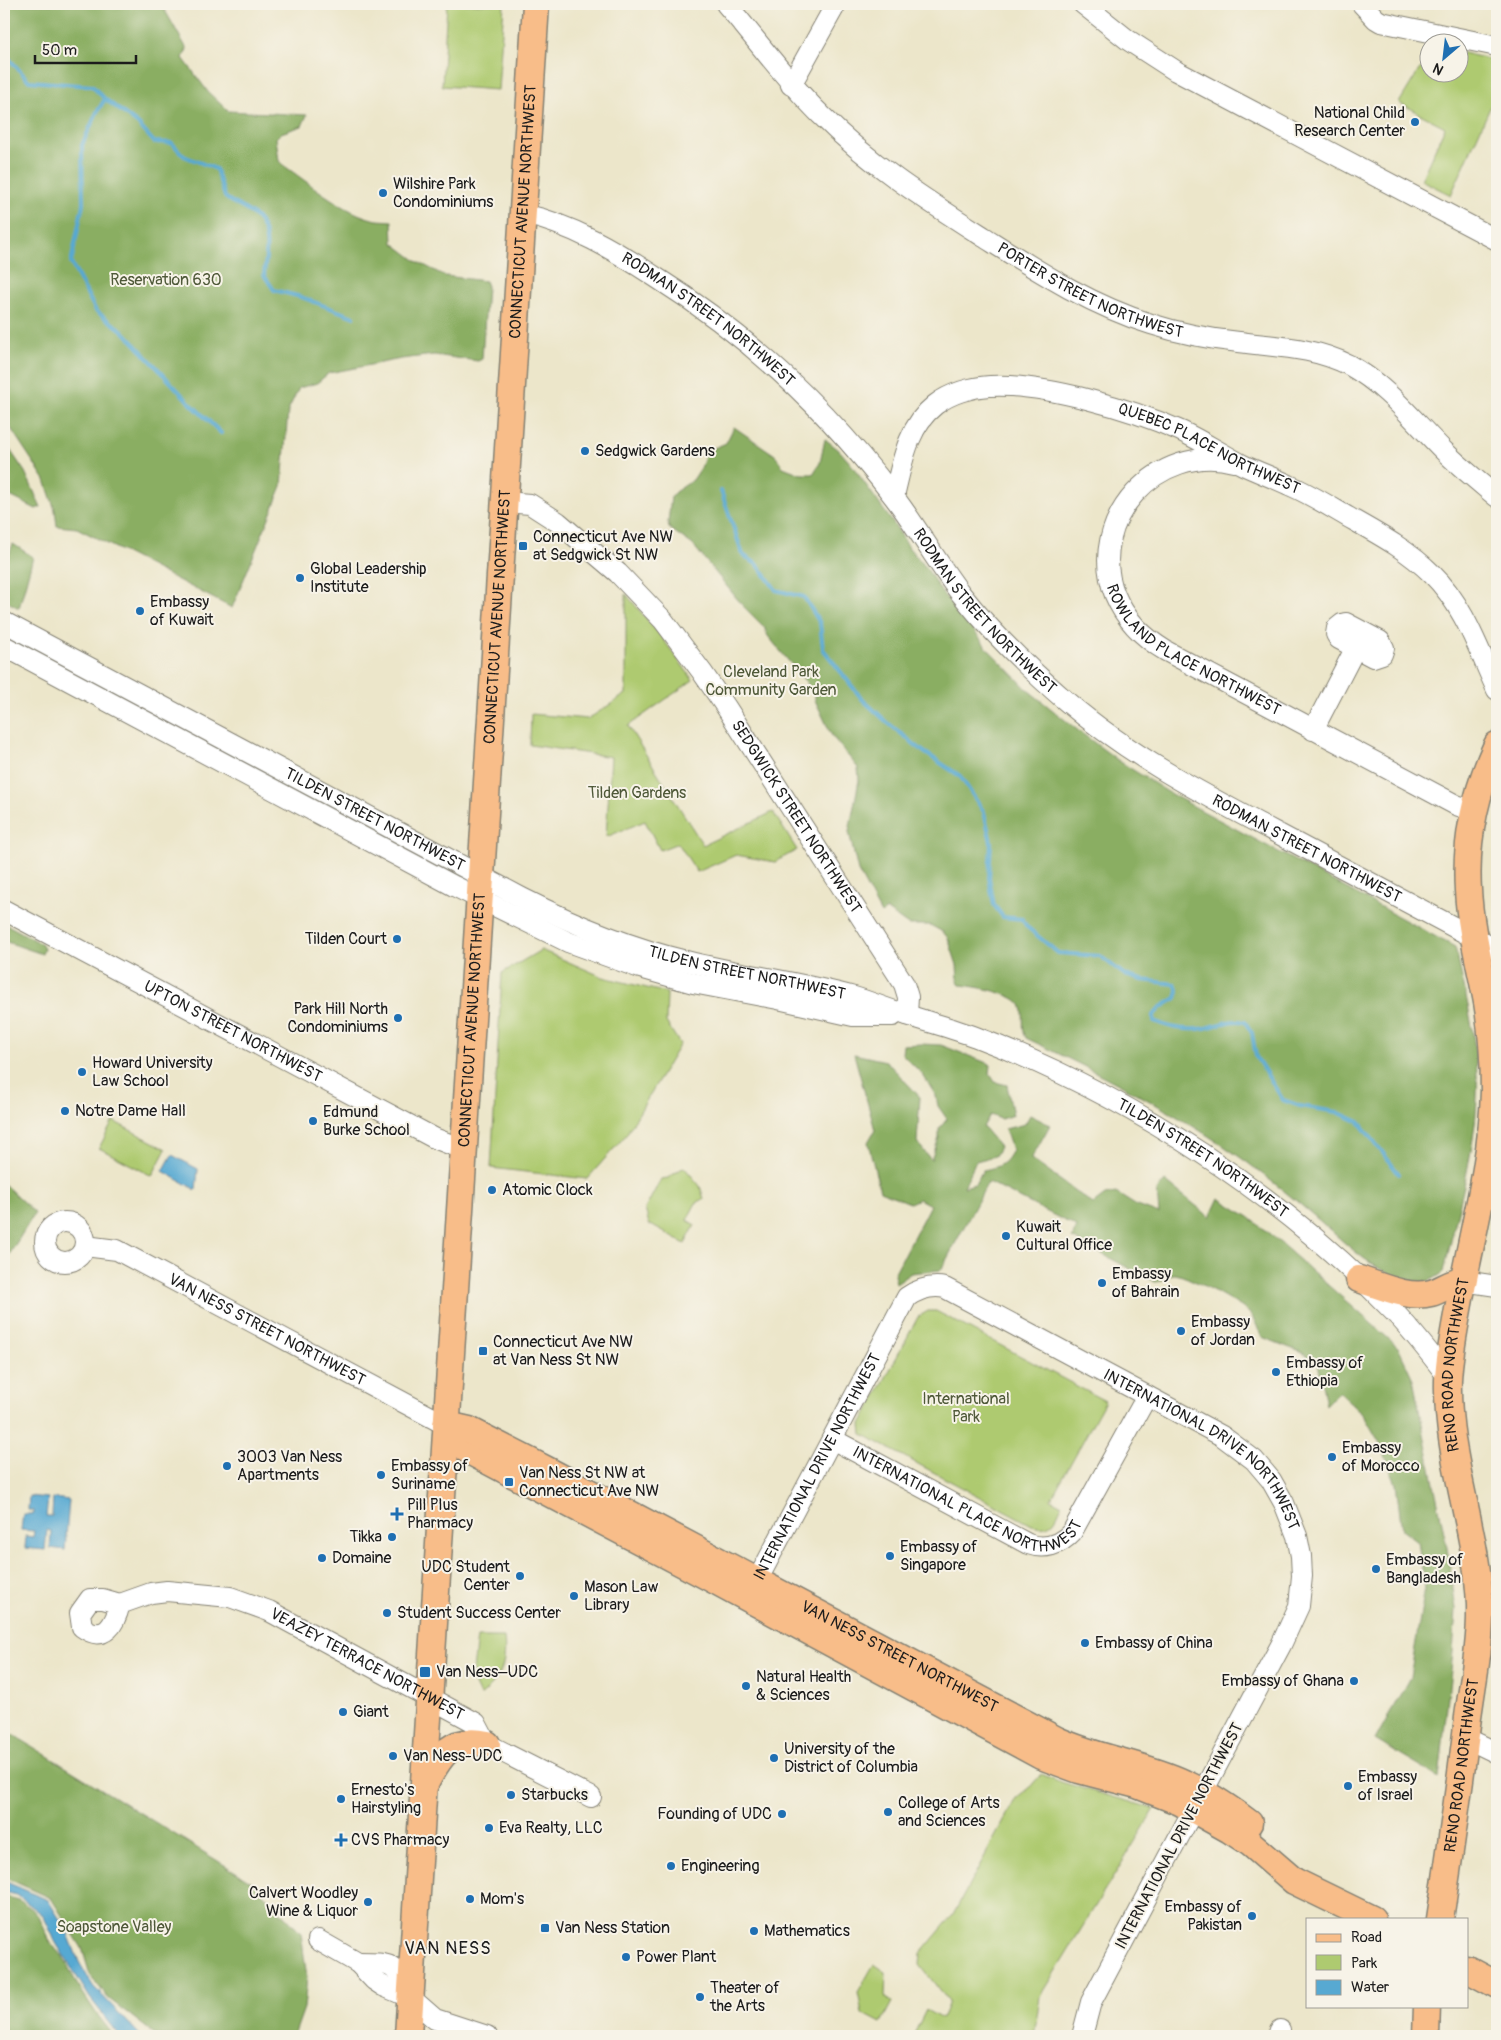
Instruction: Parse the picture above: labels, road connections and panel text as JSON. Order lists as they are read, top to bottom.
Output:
{
  "streets": {
    "main road": ["CONNECTICUT AVENUE NORTHWEST", "VAN NESS STREET NORTHWEST", "RENO ROAD NORTHWEST"],
    "street": [
      "PORTER STREET NORTHWEST",
      "RODMAN STREET NORTHWEST",
      "QUEBEC PLACE NORTHWEST",
      "ROWLAND PLACE NORTHWEST",
      "SEDGWICK STREET NORTHWEST",
      "TILDEN STREET NORTHWEST",
      "UPTON STREET NORTHWEST",
      "INTERNATIONAL DRIVE NORTHWEST",
      "INTERNATIONAL PLACE NORTHWEST",
      "VEAZEY TERRACE NORTHWEST"
    ]
  },
  "crossings": [
    ["CONNECTICUT AVENUE NORTHWEST", "RODMAN STREET NORTHWEST"],
    ["CONNECTICUT AVENUE NORTHWEST", "SEDGWICK STREET NORTHWEST"],
    ["CONNECTICUT AVENUE NORTHWEST", "TILDEN STREET NORTHWEST"],
    ["CONNECTICUT AVENUE NORTHWEST", "UPTON STREET NORTHWEST"],
    ["CONNECTICUT AVENUE NORTHWEST", "VAN NESS STREET NORTHWEST"],
    ["CONNECTICUT AVENUE NORTHWEST", "VEAZEY TERRACE NORTHWEST"],
    ["RODMAN STREET NORTHWEST", "QUEBEC PLACE NORTHWEST"],
    ["RODMAN STREET NORTHWEST", "RENO ROAD NORTHWEST"],
    ["QUEBEC PLACE NORTHWEST", "ROWLAND PLACE NORTHWEST"],
    ["ROWLAND PLACE NORTHWEST", "RENO ROAD NORTHWEST"],
    ["SEDGWICK STREET NORTHWEST", "TILDEN STREET NORTHWEST"],
    ["TILDEN STREET NORTHWEST", "RENO ROAD NORTHWEST"],
    ["VAN NESS STREET NORTHWEST", "INTERNATIONAL DRIVE NORTHWEST"],
    ["INTERNATIONAL DRIVE NORTHWEST", "INTERNATIONAL PLACE NORTHWEST"]
  ],
  "districts": ["VAN NESS"],
  "parks": [
    "Reservation 630",
    "Cleveland Park Community Garden",
    "Tilden Gardens",
    "International Park",
    "Soapstone Valley"
  ],
  "places": {
    "other": [
      "National Child Research Center",
      "Wilshire Park Condominiums",
      "Sedgwick Gardens",
      "Global Leadership Institute",
      "Embassy of Kuwait",
      "Tilden Court",
      "Park Hill North Condominiums",
      "Howard University Law School",
      "Notre Dame Hall",
      "Edmund Burke School",
      "Atomic Clock",
      "Kuwait Cultural Office",
      "Embassy of Bahrain",
      "Embassy of Jordan",
      "Embassy of Ethiopia",
      "Embassy of Morocco",
      "3003 Van Ness Apartments",
      "Embassy of Suriname",
      "Tikka",
      "Embassy of Singapore",
      "Domaine",
      "Embassy of Bangladesh",
      "UDC Student Center",
      "Mason Law Library",
      "Student Success Center",
      "Embassy of China",
      "Embassy of Ghana",
      "Natural Health & Sciences",
      "Giant",
      "Van Ness-UDC",
      "University of the District of Columbia",
      "Embassy of Israel",
      "Starbucks",
      "Ernesto's Hairstyling",
      "College of Arts and Sciences",
      "Founding of UDC",
      "Eva Realty, LLC",
      "Engineering",
      "Mom's",
      "Calvert Woodley Wine & Liquor",
      "Embassy of Pakistan",
      "Mathematics",
      "Power Plant",
      "Theater of the Arts"
    ],
    "transit": [
      "Connecticut Ave NW at Sedgwick St NW",
      "Connecticut Ave NW at Van Ness St NW",
      "Van Ness St NW at Connecticut Ave NW",
      "Van Ness–UDC",
      "Van Ness Station"
    ],
    "health": ["Pill Plus Pharmacy", "CVS Pharmacy"]
  },
  "legend": ["Road", "Park", "Water"],
  "scale_bar": "50 m",
  "north": "bottom left"
}
